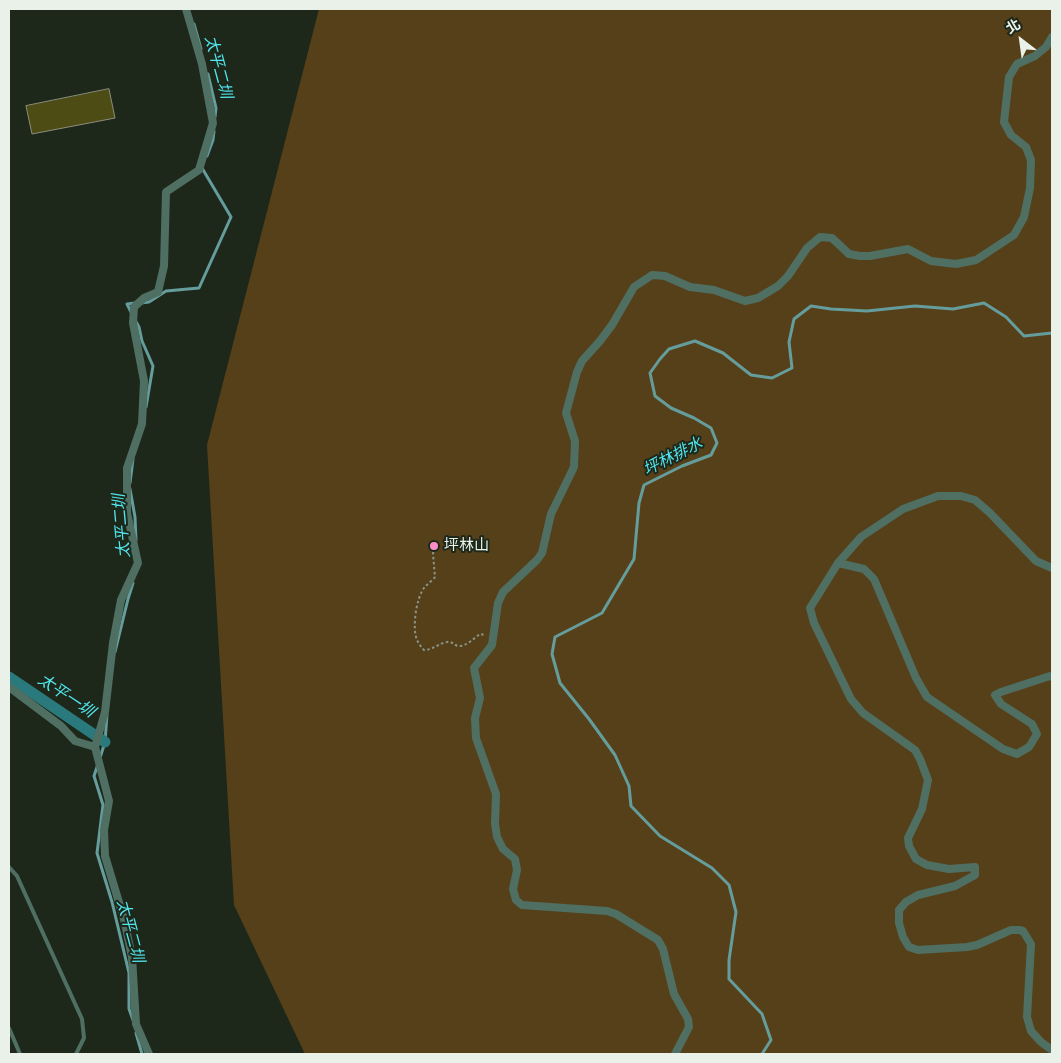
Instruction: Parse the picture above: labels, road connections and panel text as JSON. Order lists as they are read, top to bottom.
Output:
{
  "water": ["太平二圳", "坪林排水", "太平一圳"],
  "places": ["坪林山"],
  "north": "top left"
}
